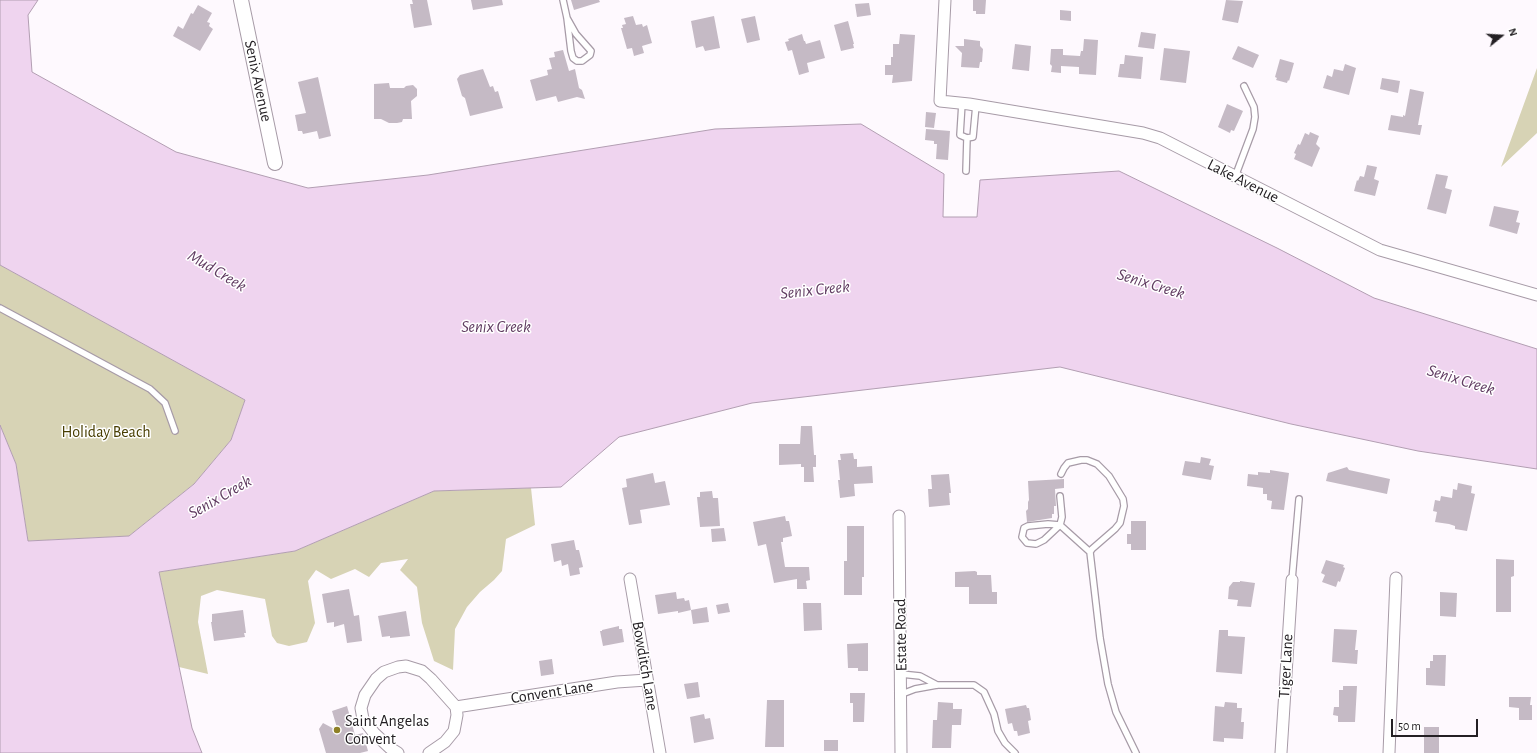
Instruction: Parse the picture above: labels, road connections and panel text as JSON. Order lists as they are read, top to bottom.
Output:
{
  "streets": {
    "street": [
      "Senix Avenue",
      "Lake Avenue",
      "Estate Road",
      "Bowditch Lane",
      "Tiger Lane",
      "Convent Lane"
    ]
  },
  "crossings": [
    ["Bowditch Lane", "Convent Lane"]
  ],
  "water": ["Mud Creek", "Senix Creek"],
  "parks": ["Holiday Beach"],
  "places": ["Saint Angelas Convent"],
  "scale_bar": "50 m",
  "north": "right"
}
